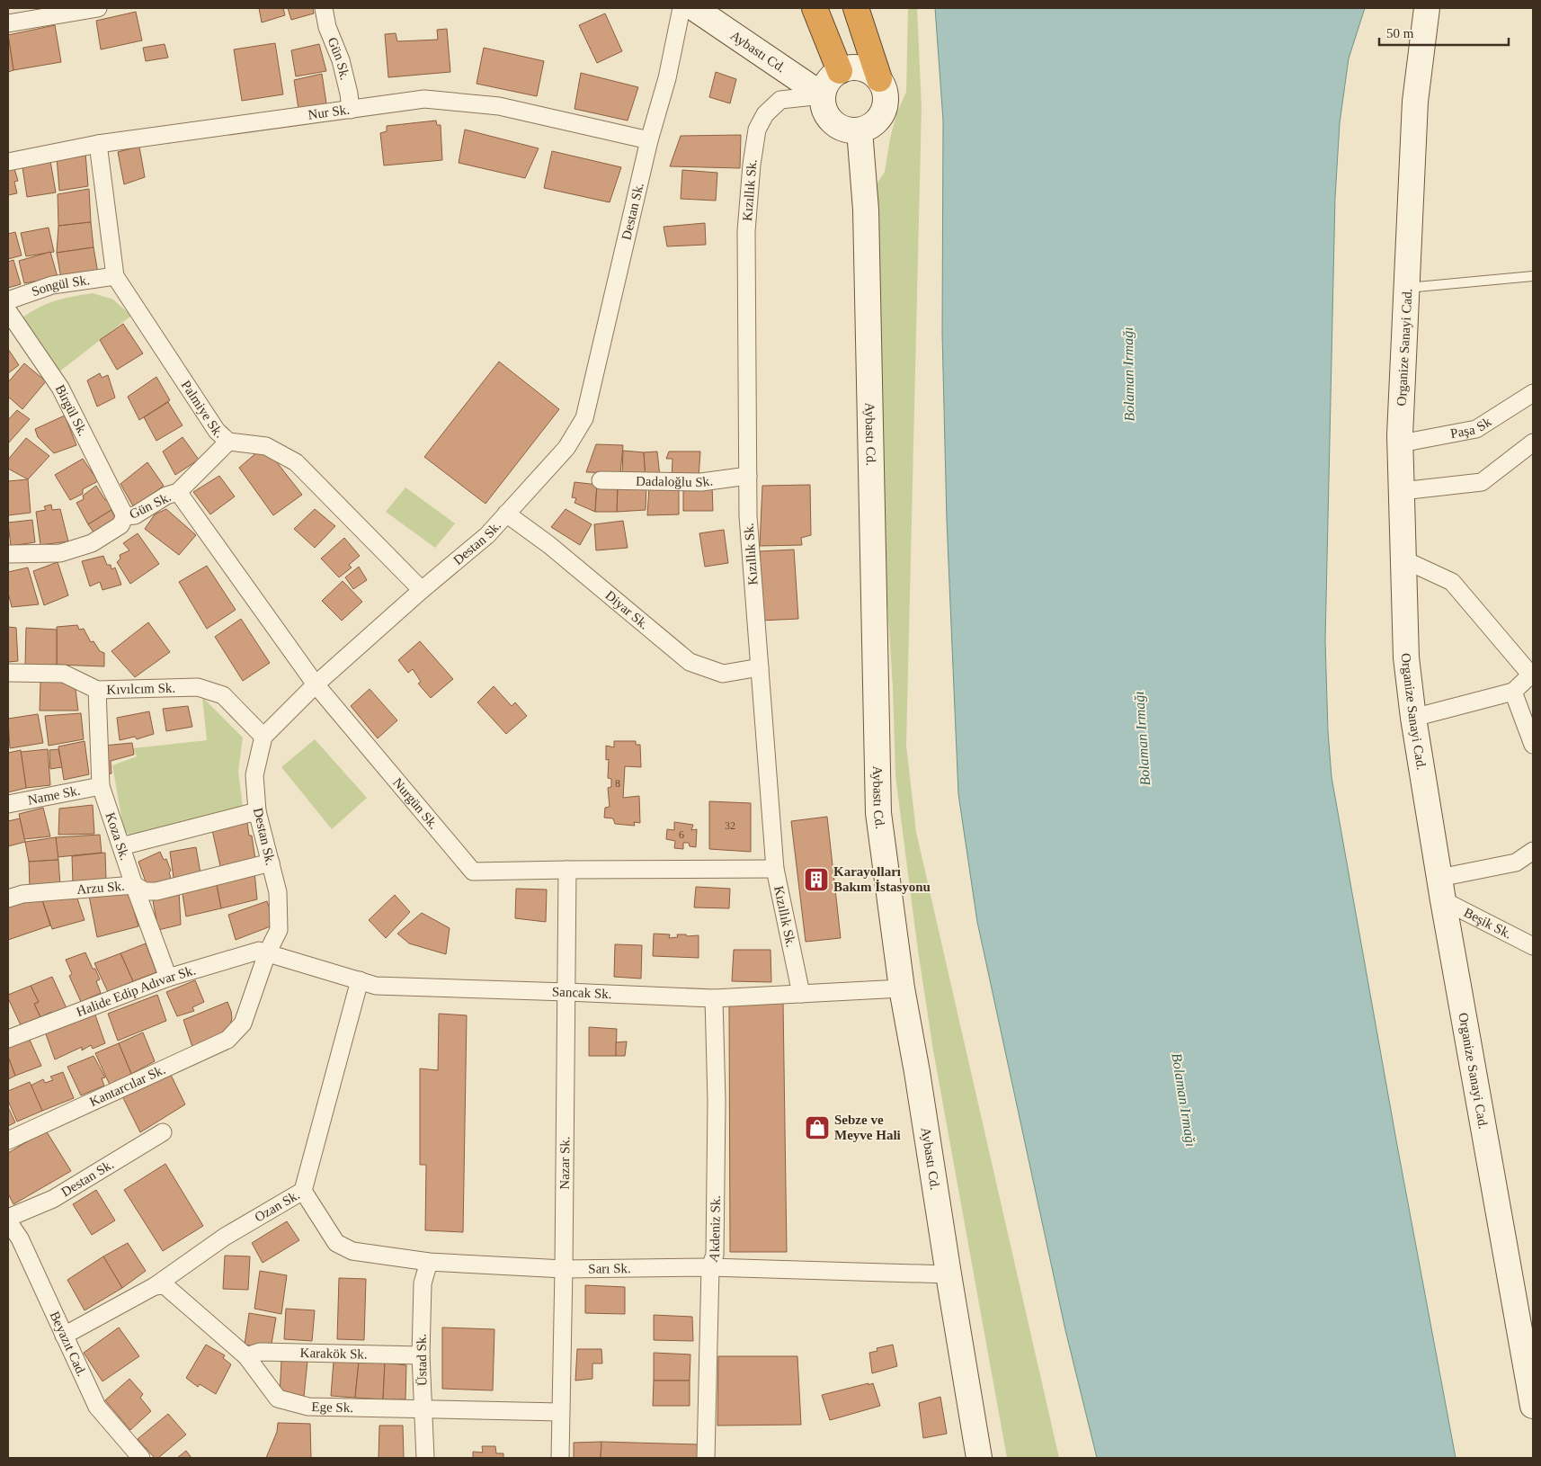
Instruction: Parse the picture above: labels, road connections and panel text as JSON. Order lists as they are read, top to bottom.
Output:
{
  "streets": {
    "main road": ["Aybastı Cd.", "Organize Sanayi Cad."],
    "street": [
      "Gün Sk.",
      "Nur Sk.",
      "Kızıllık Sk.",
      "Destan Sk.",
      "Songül Sk.",
      "Palmiye Sk.",
      "Birgül Sk.",
      "Paşa Sk",
      "Dadaloğlu Sk.",
      "Diyar Sk.",
      "Kıvılcım Sk.",
      "Name Sk.",
      "Nurgün Sk.",
      "Koza Sk.",
      "Arzu Sk.",
      "Beşik Sk.",
      "Halide Edip Adıvar Sk.",
      "Sancak Sk.",
      "Kantarcılar Sk.",
      "Nazar Sk.",
      "Ozan Sk.",
      "Akdeniz Sk.",
      "Sarı Sk.",
      "Beyazıt Cad.",
      "Karakök Sk.",
      "Üstad Sk.",
      "Ege Sk."
    ]
  },
  "crossings": [
    ["Aybastı Cd.", "Kızıllık Sk."],
    ["Aybastı Cd.", "Sancak Sk."],
    ["Aybastı Cd.", "Sarı Sk."],
    ["Gün Sk.", "Nur Sk."],
    ["Gün Sk.", "Palmiye Sk."],
    ["Gün Sk.", "Birgül Sk."],
    ["Gün Sk.", "Nurgün Sk."],
    ["Nur Sk.", "Destan Sk."],
    ["Nur Sk.", "Palmiye Sk."],
    ["Kızıllık Sk.", "Dadaloğlu Sk."],
    ["Kızıllık Sk.", "Diyar Sk."],
    ["Kızıllık Sk.", "Nurgün Sk."],
    ["Kızıllık Sk.", "Sancak Sk."],
    ["Destan Sk.", "Palmiye Sk."],
    ["Destan Sk.", "Diyar Sk."],
    ["Destan Sk.", "Kıvılcım Sk."],
    ["Destan Sk.", "Nurgün Sk."],
    ["Destan Sk.", "Arzu Sk."],
    ["Destan Sk.", "Halide Edip Adıvar Sk."],
    ["Destan Sk.", "Sancak Sk."],
    ["Destan Sk.", "Kantarcılar Sk."],
    ["Songül Sk.", "Palmiye Sk."],
    ["Organize Sanayi Cad.", "Paşa Sk"],
    ["Organize Sanayi Cad.", "Beşik Sk."],
    ["Kıvılcım Sk.", "Koza Sk."],
    ["Name Sk.", "Koza Sk."],
    ["Nurgün Sk.", "Nazar Sk."],
    ["Koza Sk.", "Arzu Sk."],
    ["Koza Sk.", "Halide Edip Adıvar Sk."],
    ["Halide Edip Adıvar Sk.", "Sancak Sk."],
    ["Sancak Sk.", "Nazar Sk."],
    ["Sancak Sk.", "Ozan Sk."],
    ["Sancak Sk.", "Akdeniz Sk."],
    ["Nazar Sk.", "Sarı Sk."],
    ["Nazar Sk.", "Ege Sk."],
    ["Ozan Sk.", "Sarı Sk."],
    ["Ozan Sk.", "Beyazıt Cad."],
    ["Ozan Sk.", "Ege Sk."],
    ["Akdeniz Sk.", "Sarı Sk."],
    ["Sarı Sk.", "Üstad Sk."],
    ["Karakök Sk.", "Üstad Sk."],
    ["Karakök Sk.", "Ege Sk."],
    ["Üstad Sk.", "Ege Sk."]
  ],
  "water": ["Bolaman Irmağı"],
  "places": {
    "building": ["Karayolları Bakım İstasyonu"],
    "shop": ["Sebze ve Meyve Hali"]
  },
  "house_numbers": ["8", "32", "6"],
  "scale_bar": "50 m"
}
